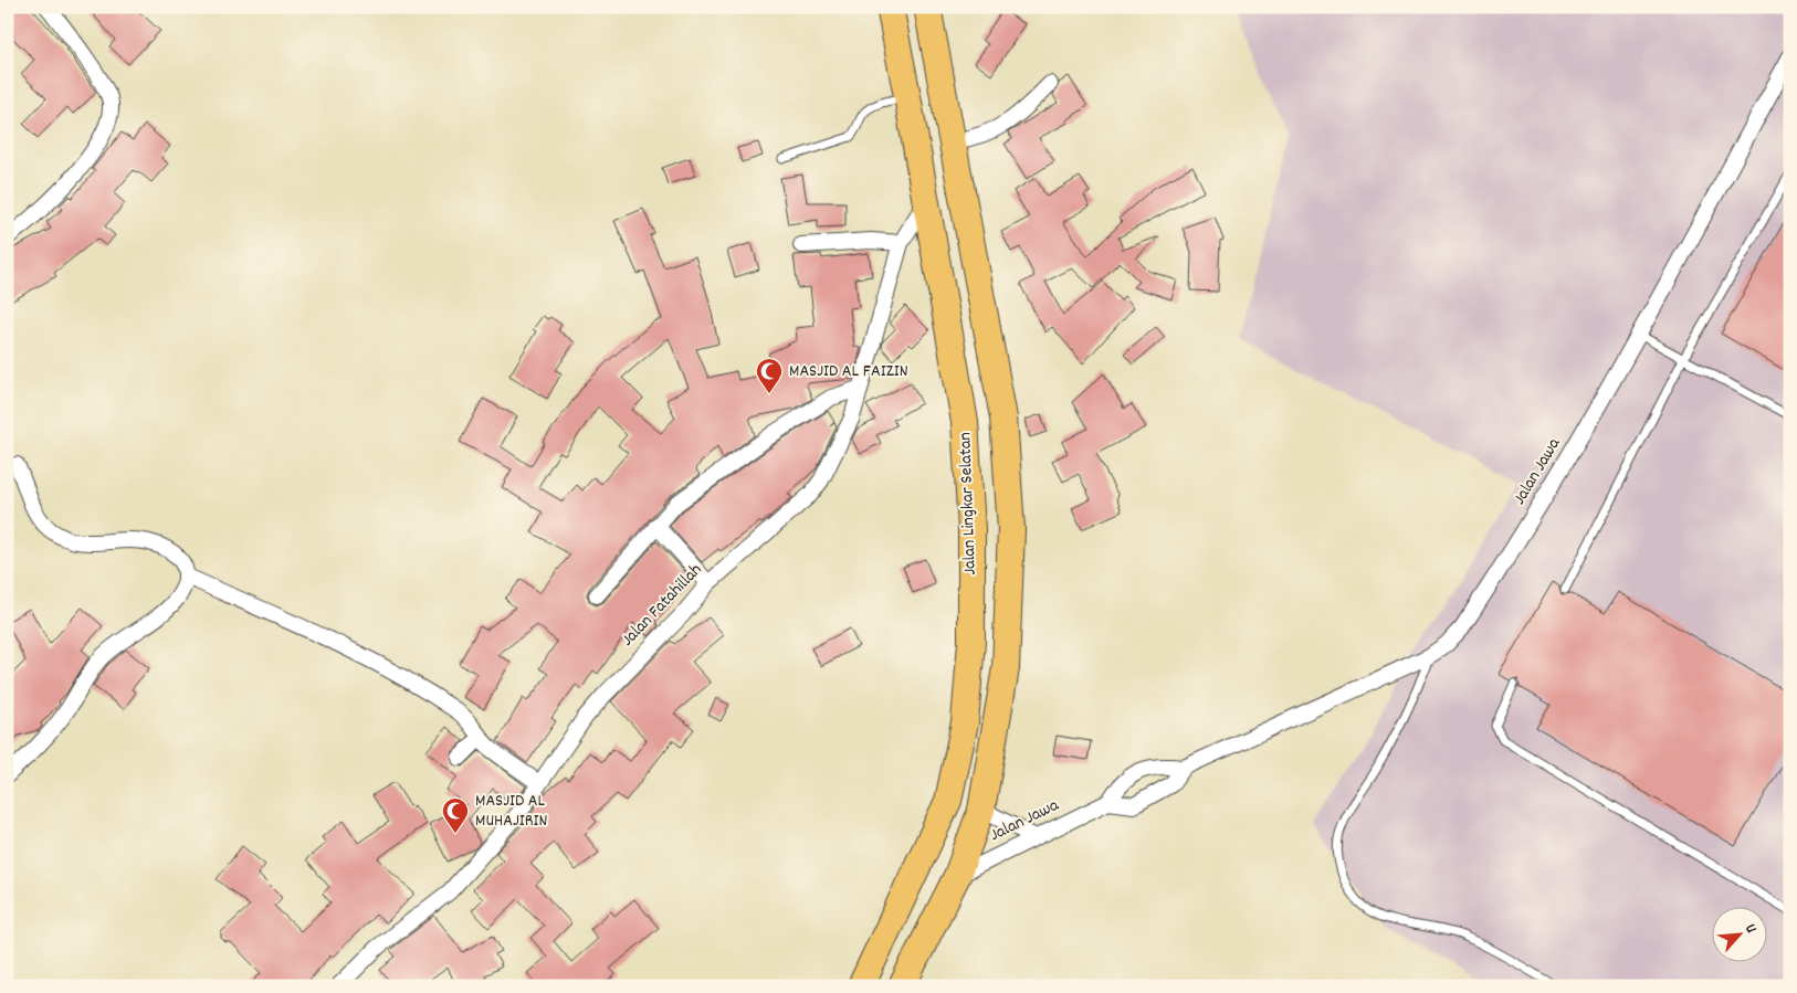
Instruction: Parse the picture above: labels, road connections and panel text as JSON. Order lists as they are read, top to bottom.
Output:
{
  "streets": {
    "highway": ["Jalan Lingkar Selatan"],
    "street": ["Jalan Jawa", "Jalan Fatahillah"]
  },
  "crossings": [
    ["Jalan Lingkar Selatan", "Jalan Fatahillah"]
  ],
  "places": {
    "mosque": ["MASJID AL FAIZIN", "MASJID AL MUHAJIRIN"]
  },
  "north": "top right"
}
